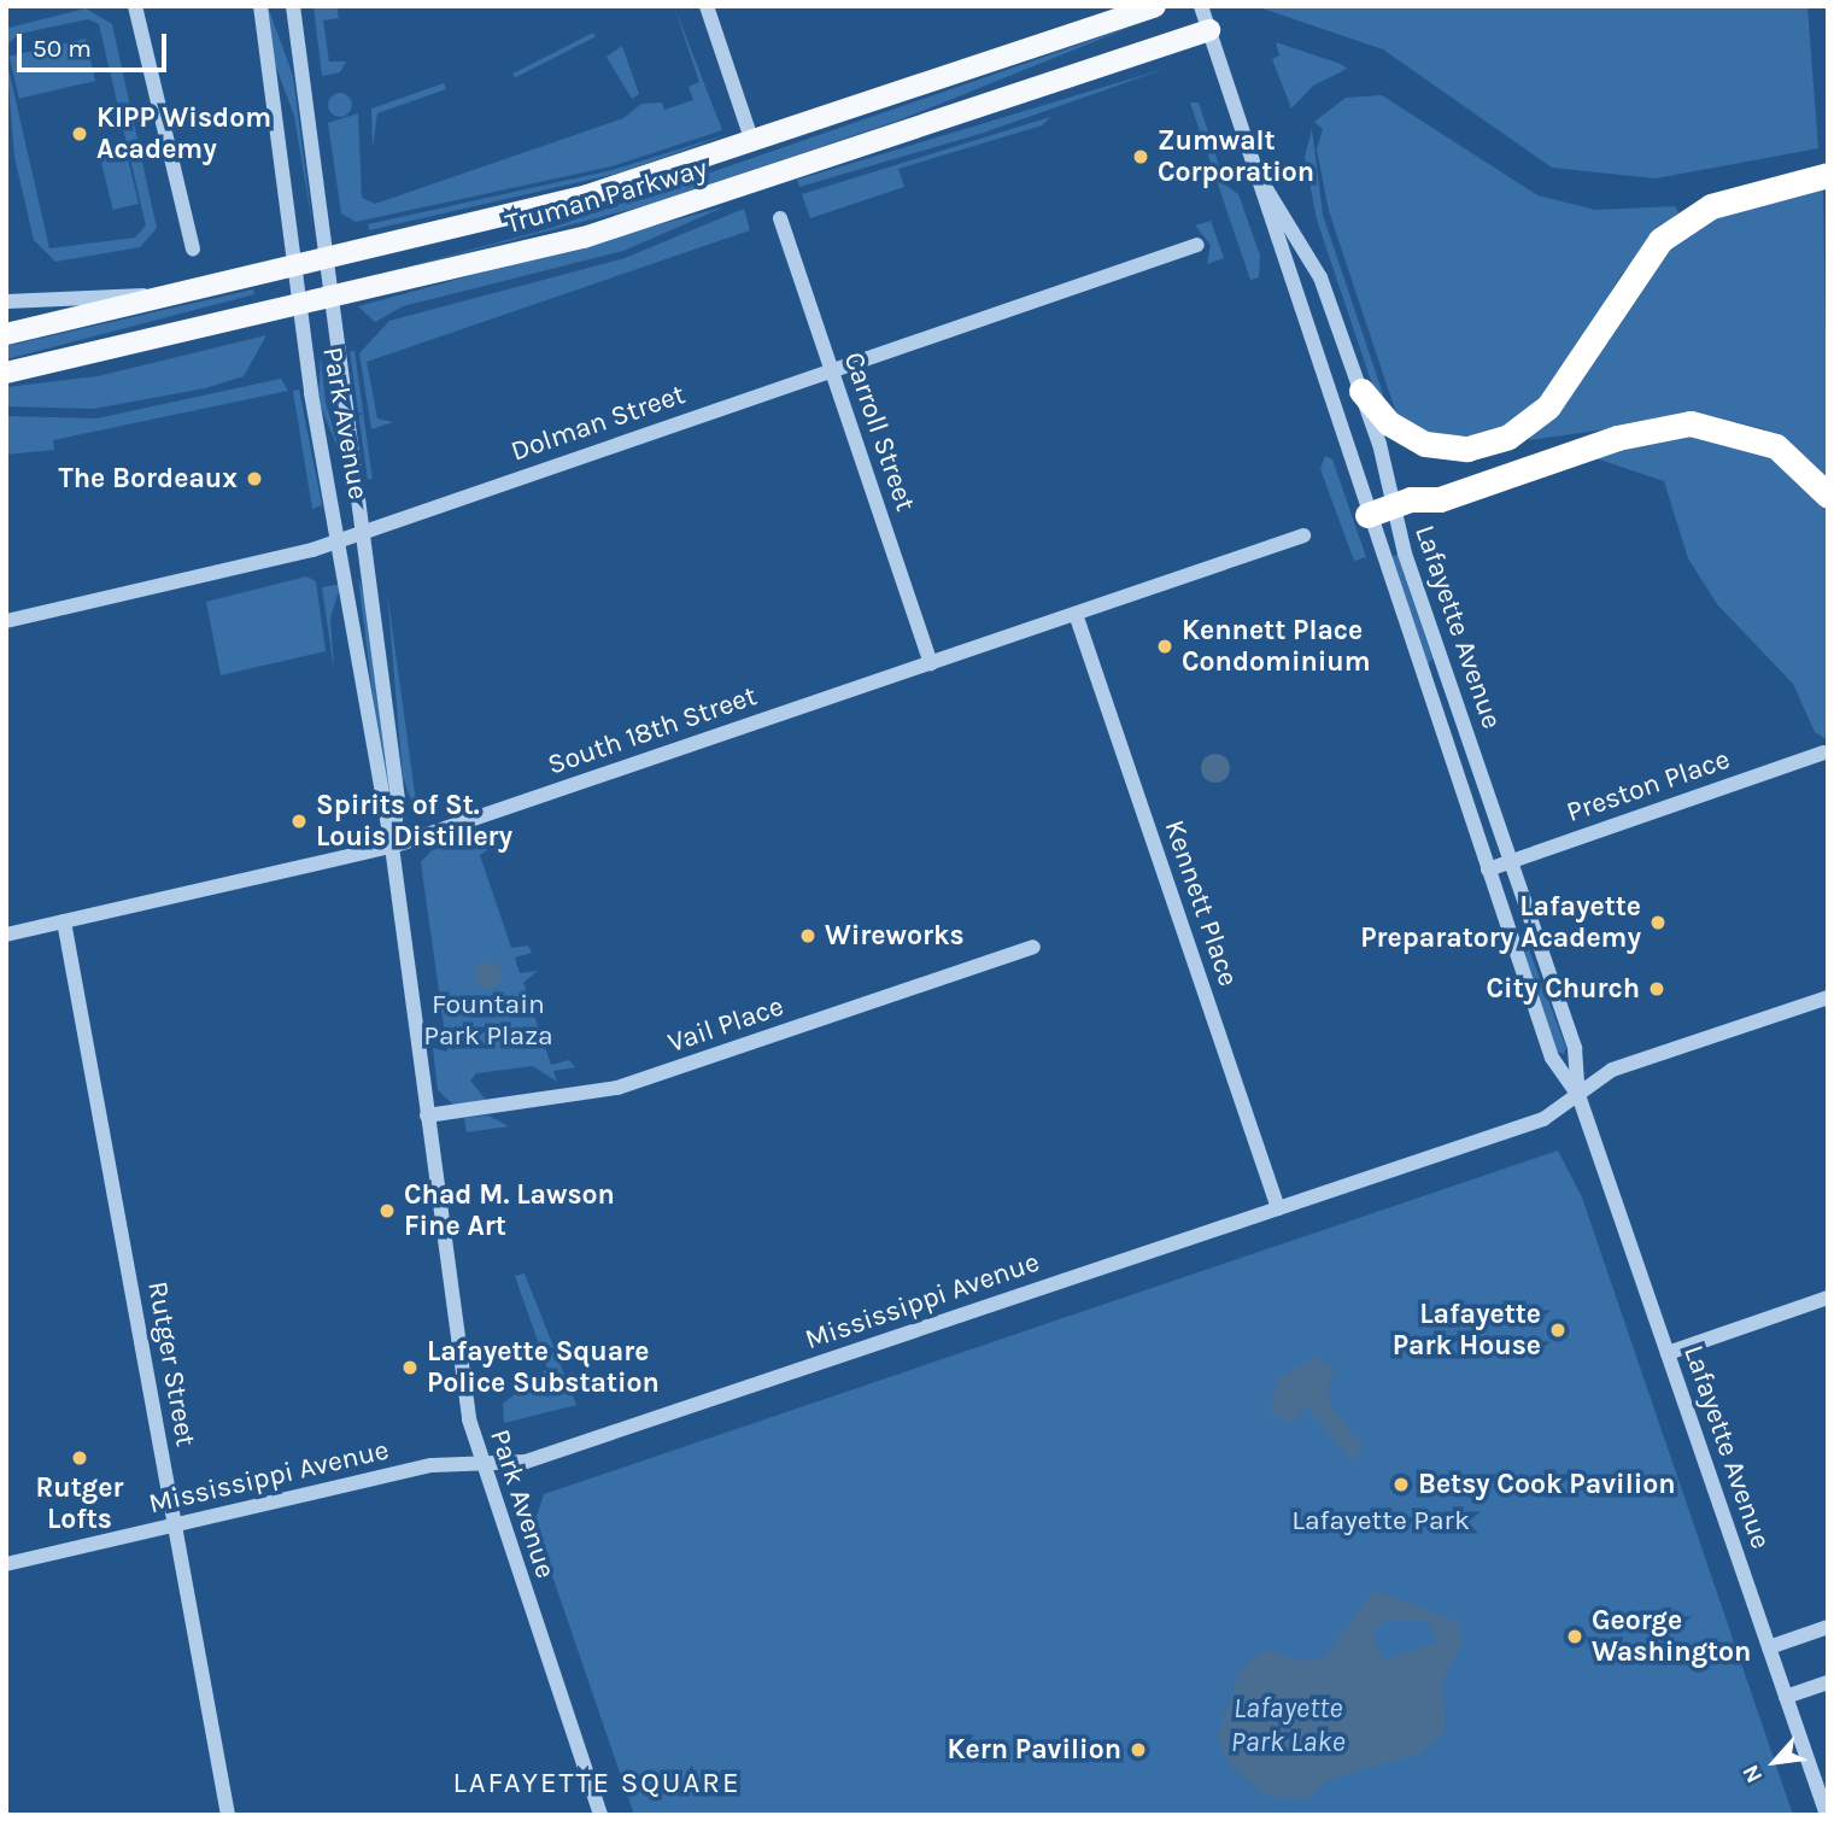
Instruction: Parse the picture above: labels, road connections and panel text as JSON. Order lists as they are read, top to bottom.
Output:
{
  "streets": {
    "main road": ["Truman Parkway"],
    "street": [
      "Park Avenue",
      "Dolman Street",
      "Carroll Street",
      "Lafayette Avenue",
      "South 18th Street",
      "Preston Place",
      "Kennett Place",
      "Vail Place",
      "Mississippi Avenue",
      "Rutger Street"
    ]
  },
  "crossings": [
    ["Truman Parkway", "Park Avenue"],
    ["Truman Parkway", "Lafayette Avenue"],
    ["Park Avenue", "Dolman Street"],
    ["Park Avenue", "South 18th Street"],
    ["Park Avenue", "Vail Place"],
    ["Park Avenue", "Mississippi Avenue"],
    ["Dolman Street", "Carroll Street"],
    ["Carroll Street", "South 18th Street"],
    ["Lafayette Avenue", "Preston Place"],
    ["Lafayette Avenue", "Mississippi Avenue"],
    ["South 18th Street", "Kennett Place"],
    ["South 18th Street", "Rutger Street"],
    ["Kennett Place", "Mississippi Avenue"],
    ["Mississippi Avenue", "Rutger Street"]
  ],
  "districts": ["LAFAYETTE SQUARE"],
  "water": ["Lafayette Park Lake"],
  "parks": ["Fountain Park Plaza", "Lafayette Park"],
  "places": [
    "KIPP Wisdom Academy",
    "Zumwalt Corporation",
    "The Bordeaux",
    "Kennett Place Condominium",
    "Spirits of St. Louis Distillery",
    "Lafayette Preparatory Academy",
    "Wireworks",
    "City Church",
    "Chad M. Lawson Fine Art",
    "Lafayette Park House",
    "Lafayette Square Police Substation",
    "Rutger Lofts",
    "Betsy Cook Pavilion",
    "George Washington",
    "Kern Pavilion"
  ],
  "scale_bar": "50 m",
  "north": "bottom left"
}
